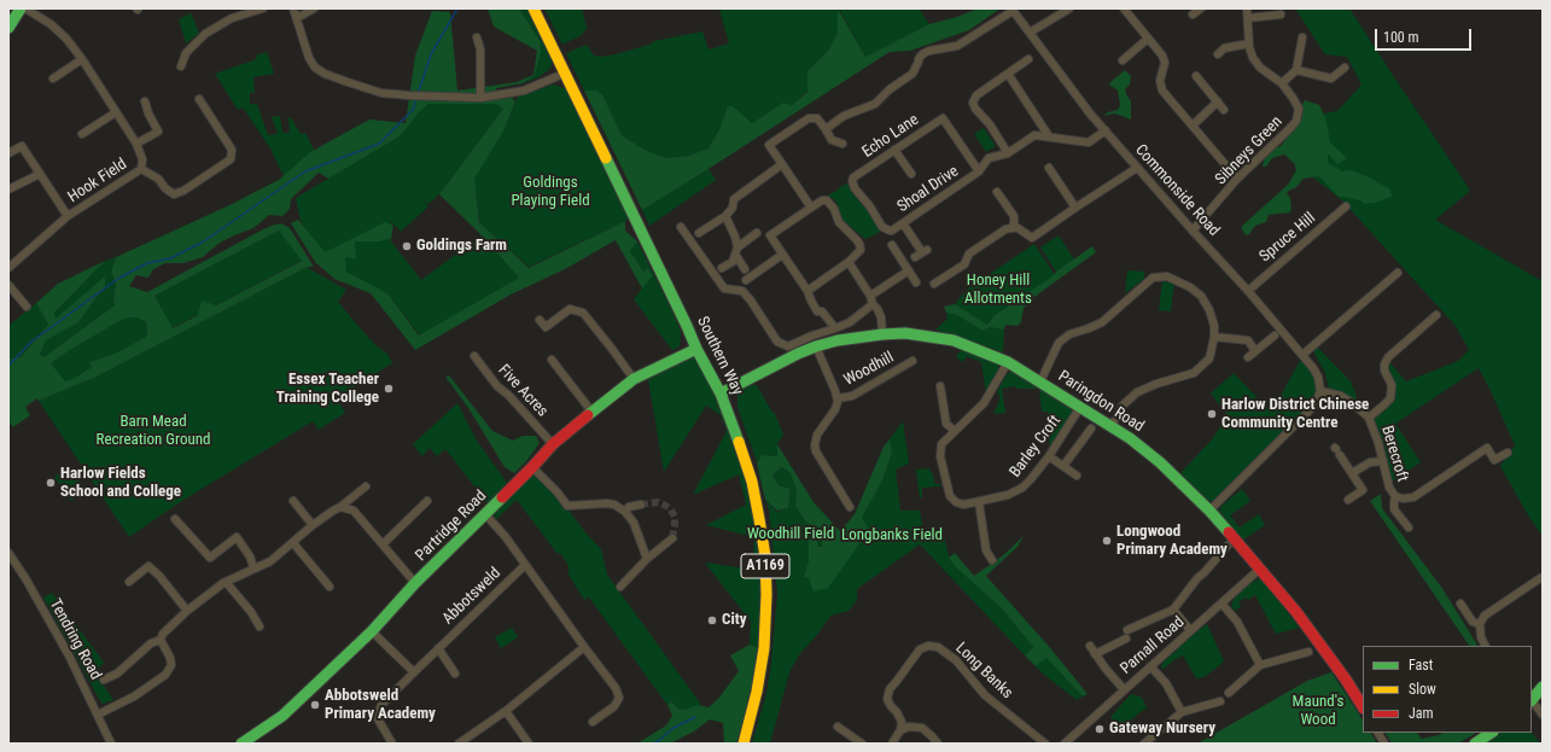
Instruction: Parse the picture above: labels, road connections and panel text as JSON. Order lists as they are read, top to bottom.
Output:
{
  "streets": {
    "street": [
      "Echo Lane",
      "Sibneys Green",
      "Hook Field",
      "Shoal Drive",
      "Commonside Road",
      "Spruce Hill",
      "Southern Way",
      "Woodhill",
      "Five Acres",
      "Paringdon Road",
      "Barley Croft",
      "Berecroft",
      "Partridge Road",
      "A1169",
      "Abbotsweld",
      "Tendring Road",
      "Parnall Road",
      "Long Banks"
    ]
  },
  "crossings": [
    ["Echo Lane", "Shoal Drive"],
    ["Sibneys Green", "Commonside Road"],
    ["Shoal Drive", "Commonside Road"],
    ["Commonside Road", "Spruce Hill"],
    ["Commonside Road", "Berecroft"],
    ["Southern Way", "Paringdon Road"],
    ["Southern Way", "Partridge Road"],
    ["Woodhill", "Paringdon Road"],
    ["Five Acres", "Partridge Road"],
    ["Paringdon Road", "Barley Croft"],
    ["Paringdon Road", "Parnall Road"]
  ],
  "parks": [
    "Goldings Playing Field",
    "Honey Hill Allotments",
    "Barn Mead Recreation Ground",
    "Woodhill Field",
    "Longbanks Field",
    "Maund's Wood"
  ],
  "places": [
    "Goldings Farm",
    "Essex Teacher Training College",
    "Harlow District Chinese Community Centre",
    "Harlow Fields School and College",
    "Longwood Primary Academy",
    "City",
    "Abbotsweld Primary Academy",
    "Gateway Nursery"
  ],
  "legend": ["Fast", "Slow", "Jam"],
  "scale_bar": "100 m"
}
